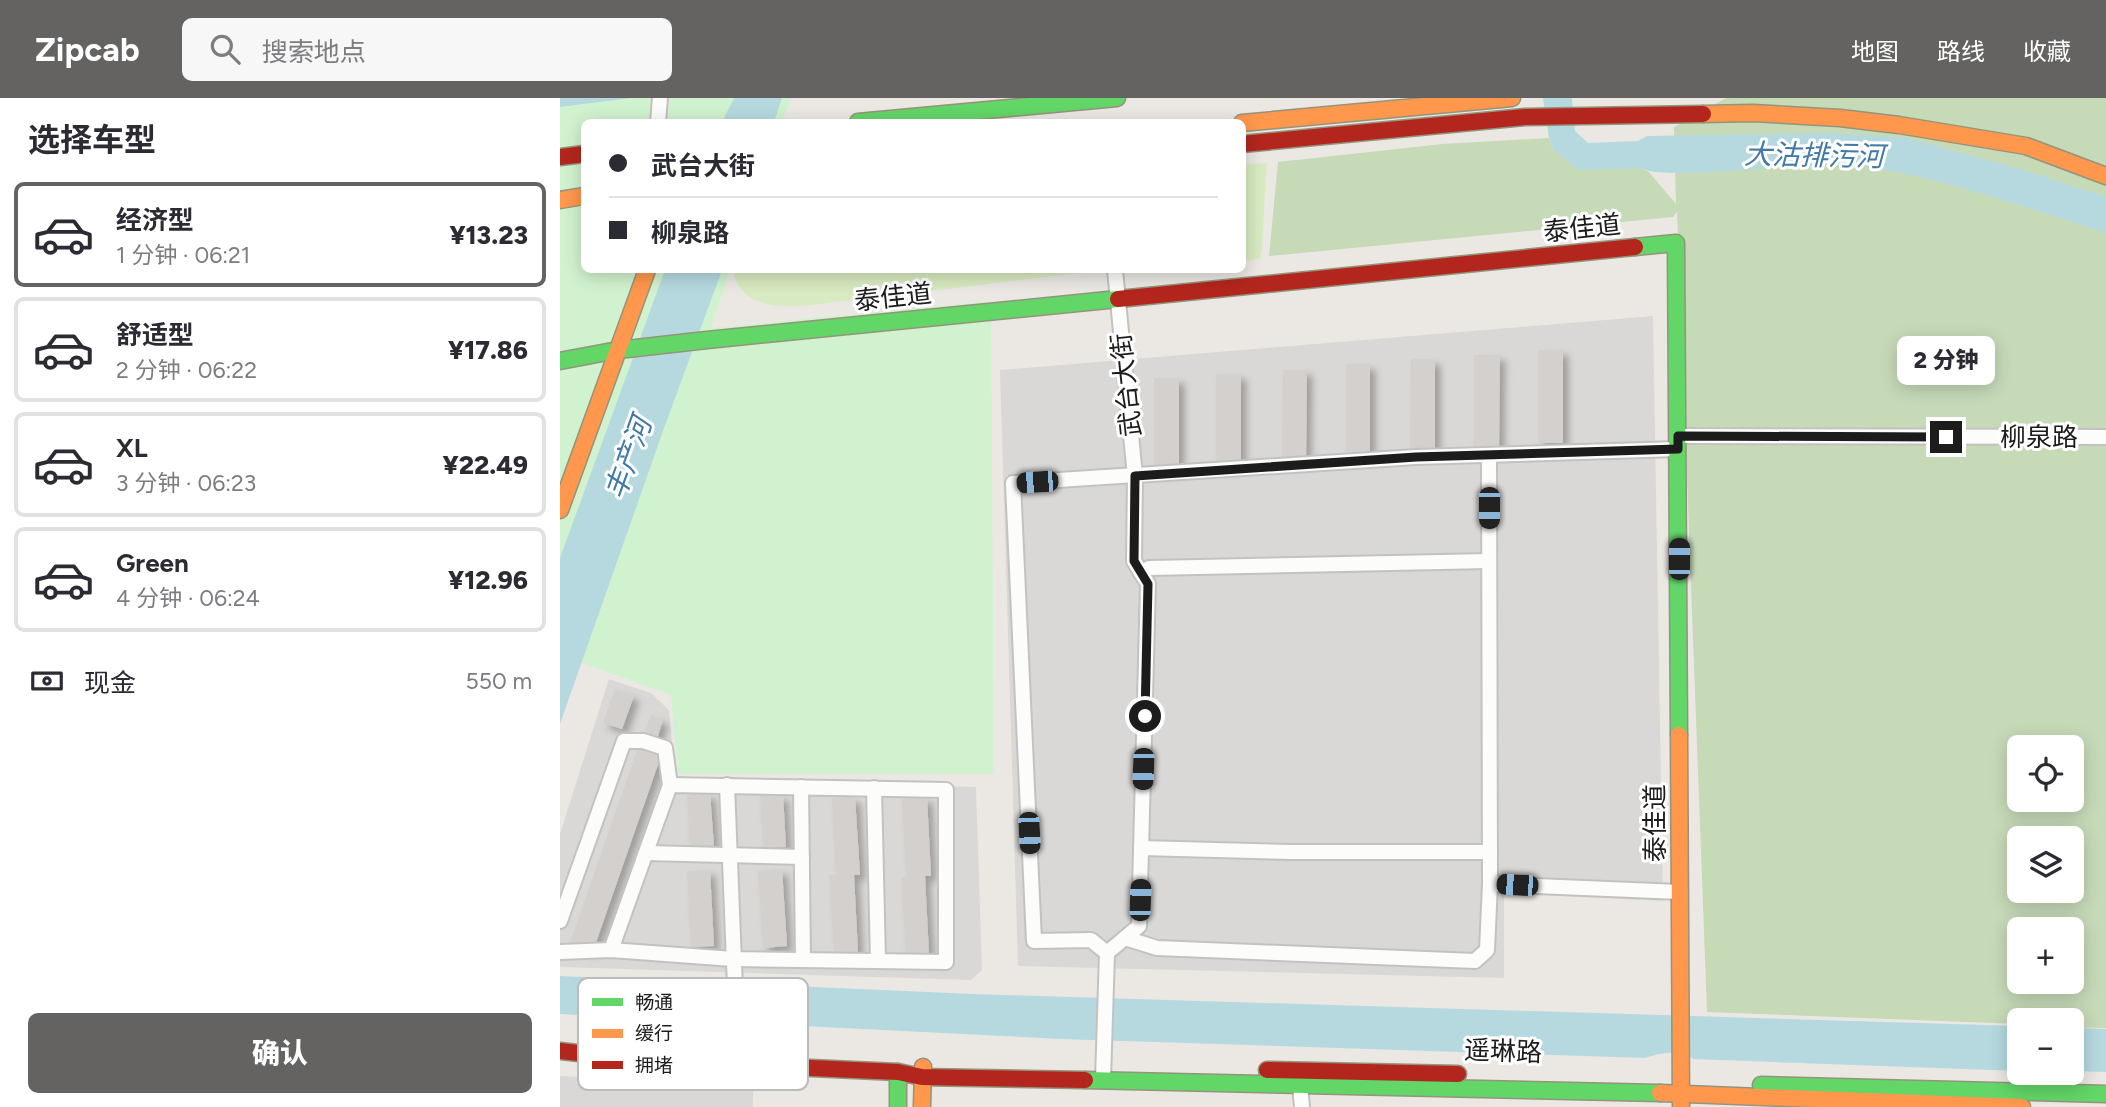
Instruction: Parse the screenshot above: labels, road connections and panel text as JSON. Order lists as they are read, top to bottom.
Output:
{
  "streets": {
    "main road": ["泰佳道", "遥琳路"],
    "street": ["武台大街", "柳泉路"]
  },
  "crossings": [
    ["泰佳道", "武台大街"],
    ["泰佳道", "柳泉路"],
    ["泰佳道", "遥琳路"],
    ["武台大街", "柳泉路"]
  ],
  "water": ["大沽排污河", "丰产河"],
  "legend": ["畅通", "缓行", "拥堵"],
  "page": {
    "header": "Zipcab",
    "search": "搜索地点",
    "nav": ["地图", "路线", "收藏"],
    "heading": "选择车型",
    "banner": ["武台大街", "柳泉路"],
    "list": [
      {
        "name": "经济型",
        "note": "1 分钟 · 06:21",
        "value": "¥13.23"
      },
      {
        "name": "舒适型",
        "note": "2 分钟 · 06:22",
        "value": "¥17.86"
      },
      {
        "name": "XL",
        "note": "3 分钟 · 06:23",
        "value": "¥22.49"
      },
      {
        "name": "Green",
        "note": "4 分钟 · 06:24",
        "value": "¥12.96"
      }
    ],
    "bubble": "2 分钟",
    "pay": ["现金", "550 m"],
    "map_buttons": ["+", "−"],
    "buttons": "确认"
  }
}
